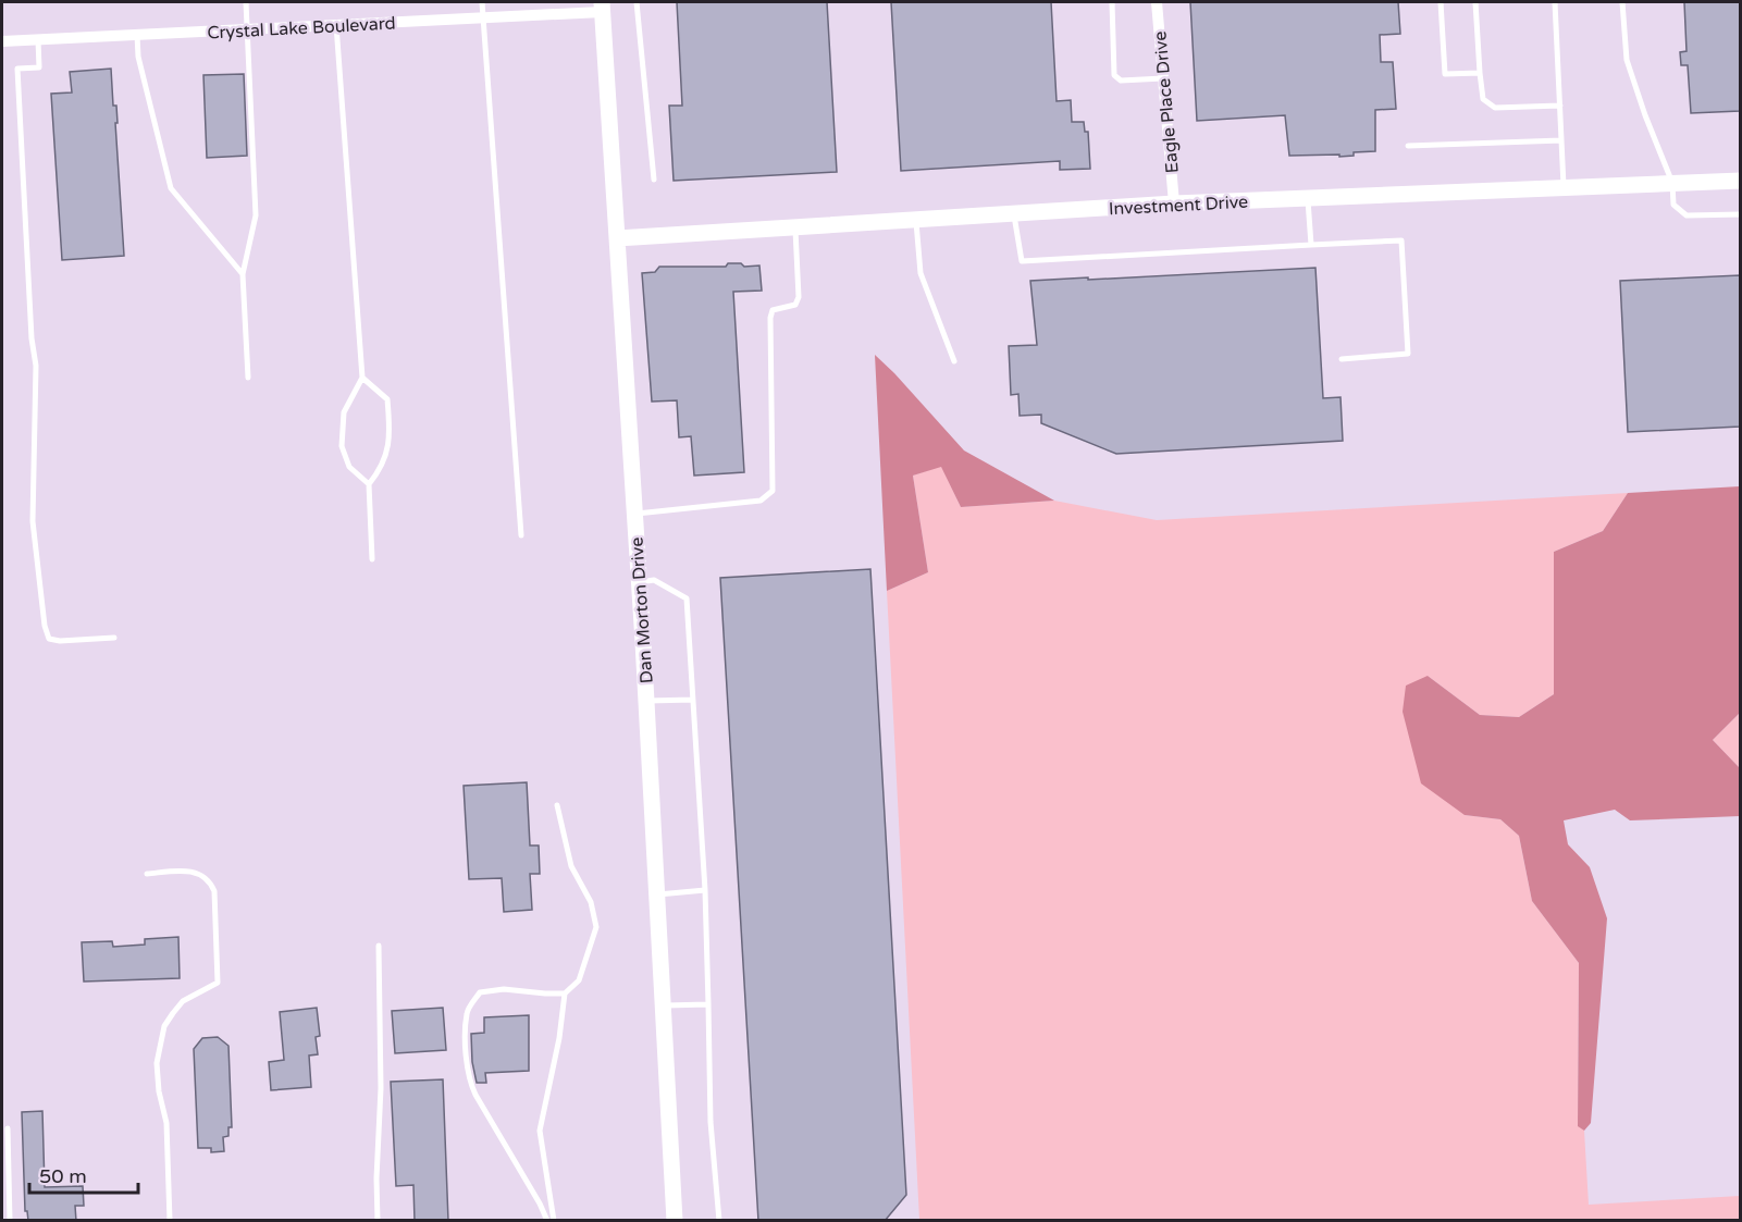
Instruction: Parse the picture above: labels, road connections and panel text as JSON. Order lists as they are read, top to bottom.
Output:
{
  "streets": {
    "street": [
      "Crystal Lake Boulevard",
      "Eagle Place Drive",
      "Investment Drive",
      "Dan Morton Drive"
    ]
  },
  "crossings": [
    ["Crystal Lake Boulevard", "Dan Morton Drive"],
    ["Eagle Place Drive", "Investment Drive"],
    ["Investment Drive", "Dan Morton Drive"]
  ],
  "scale_bar": "50 m"
}
